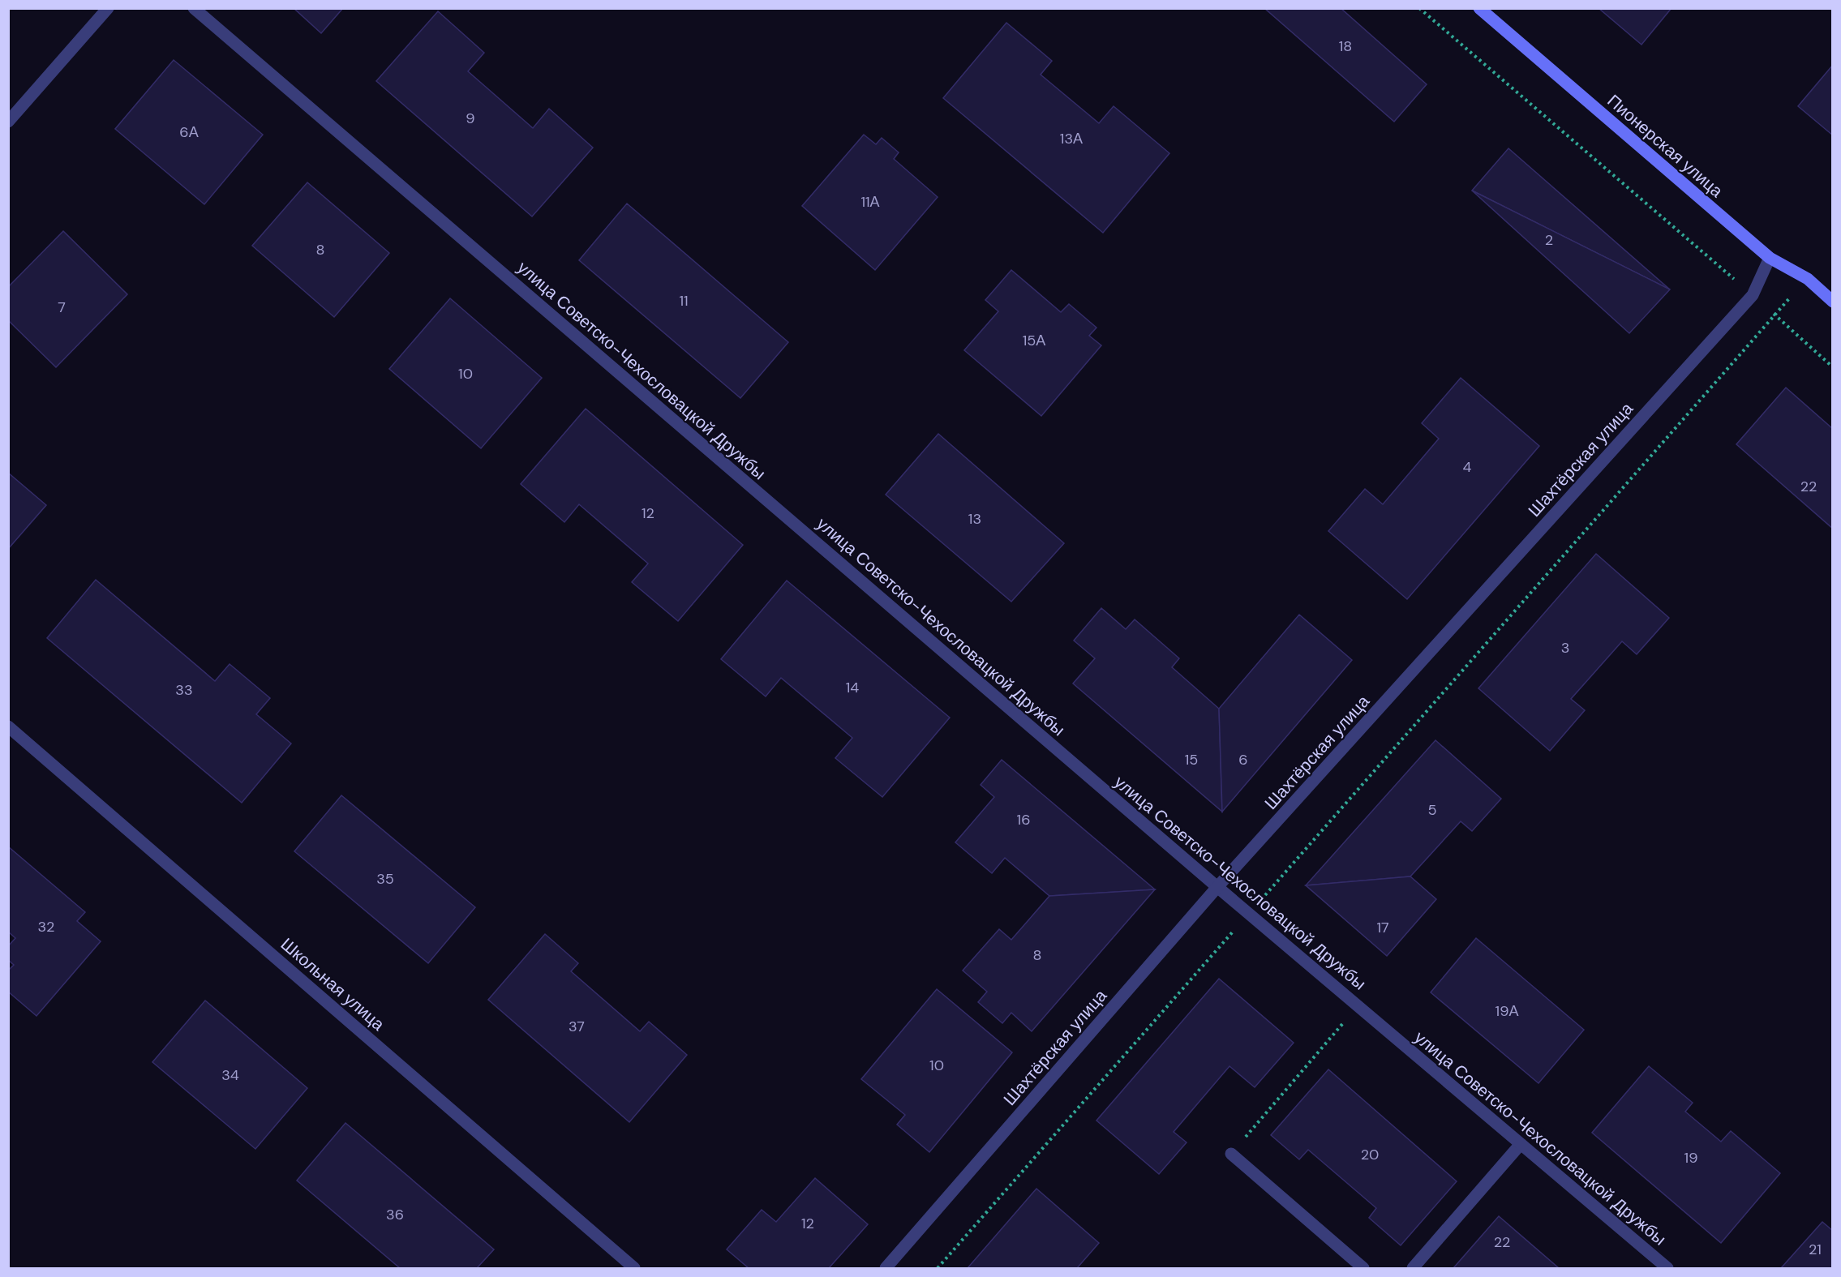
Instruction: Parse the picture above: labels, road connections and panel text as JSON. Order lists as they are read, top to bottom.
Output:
{
  "streets": {
    "street": [
      "Пионерская улица",
      "улица Советско-Чехословацкой Дружбы",
      "Шахтёрская улица",
      "Школьная улица"
    ]
  },
  "crossings": [
    ["Пионерская улица", "Шахтёрская улица"],
    ["улица Советско-Чехословацкой Дружбы", "Шахтёрская улица"]
  ],
  "house_numbers": [
    "18",
    "9",
    "6А",
    "13А",
    "11А",
    "2",
    "8",
    "11",
    "7",
    "15А",
    "10",
    "4",
    "22",
    "12",
    "13",
    "3",
    "14",
    "33",
    "15",
    "6",
    "5",
    "16",
    "35",
    "32",
    "17",
    "8",
    "19А",
    "37",
    "10",
    "34",
    "20",
    "19",
    "36",
    "12",
    "22",
    "21"
  ]
}
